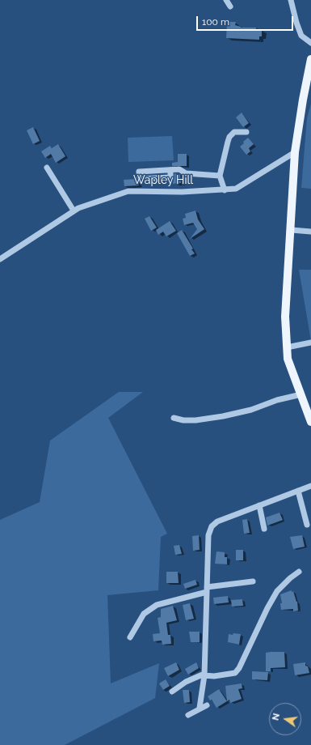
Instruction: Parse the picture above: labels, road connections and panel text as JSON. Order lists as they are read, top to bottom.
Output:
{
  "streets": {
    "street": ["Wapley Hill"]
  },
  "scale_bar": "100 m",
  "north": "left"
}
